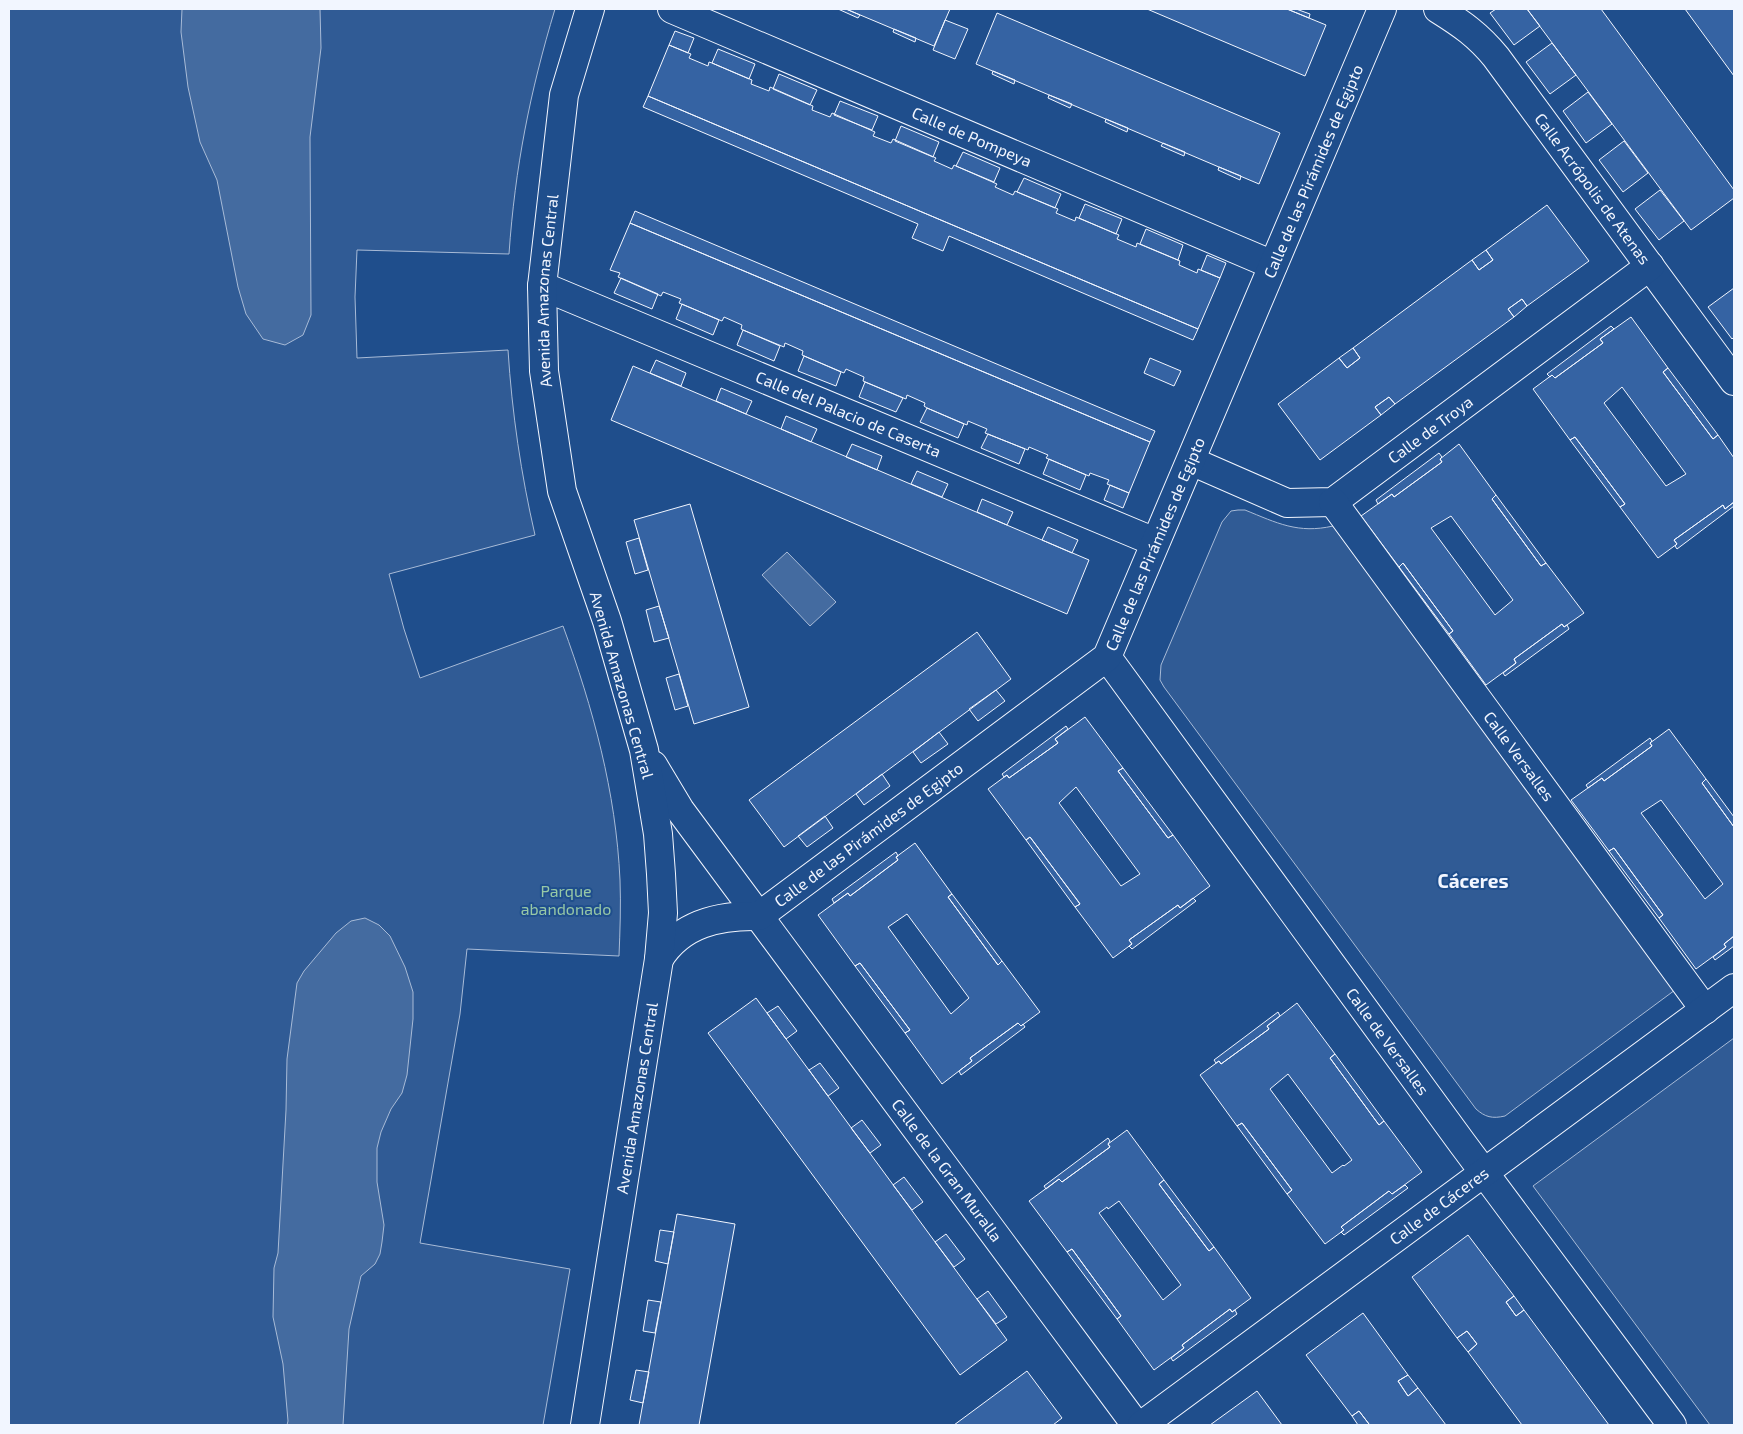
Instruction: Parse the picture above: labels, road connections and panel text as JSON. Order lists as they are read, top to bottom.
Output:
{
  "streets": {
    "street": [
      "Calle de Pompeya",
      "Calle de las Pirámides de Egipto",
      "Calle Acrópolis de Atenas",
      "Avenida Amazonas Central",
      "Calle del Palacio de Caserta",
      "Calle de Troya",
      "Calle Versalles",
      "Calle de Versalles",
      "Calle de la Gran Muralla",
      "Calle de Cáceres"
    ]
  },
  "crossings": [
    ["Calle de Pompeya", "Calle de las Pirámides de Egipto"],
    ["Calle de las Pirámides de Egipto", "Avenida Amazonas Central"],
    ["Calle de las Pirámides de Egipto", "Calle del Palacio de Caserta"],
    ["Calle de las Pirámides de Egipto", "Calle de Versalles"],
    ["Calle de las Pirámides de Egipto", "Calle de la Gran Muralla"],
    ["Calle Acrópolis de Atenas", "Calle de Troya"],
    ["Avenida Amazonas Central", "Calle del Palacio de Caserta"],
    ["Avenida Amazonas Central", "Calle de la Gran Muralla"],
    ["Calle de Troya", "Calle Versalles"],
    ["Calle Versalles", "Calle de Cáceres"],
    ["Calle de Versalles", "Calle de Cáceres"]
  ],
  "districts": ["Cáceres"],
  "parks": ["Parque abandonado"]
}
